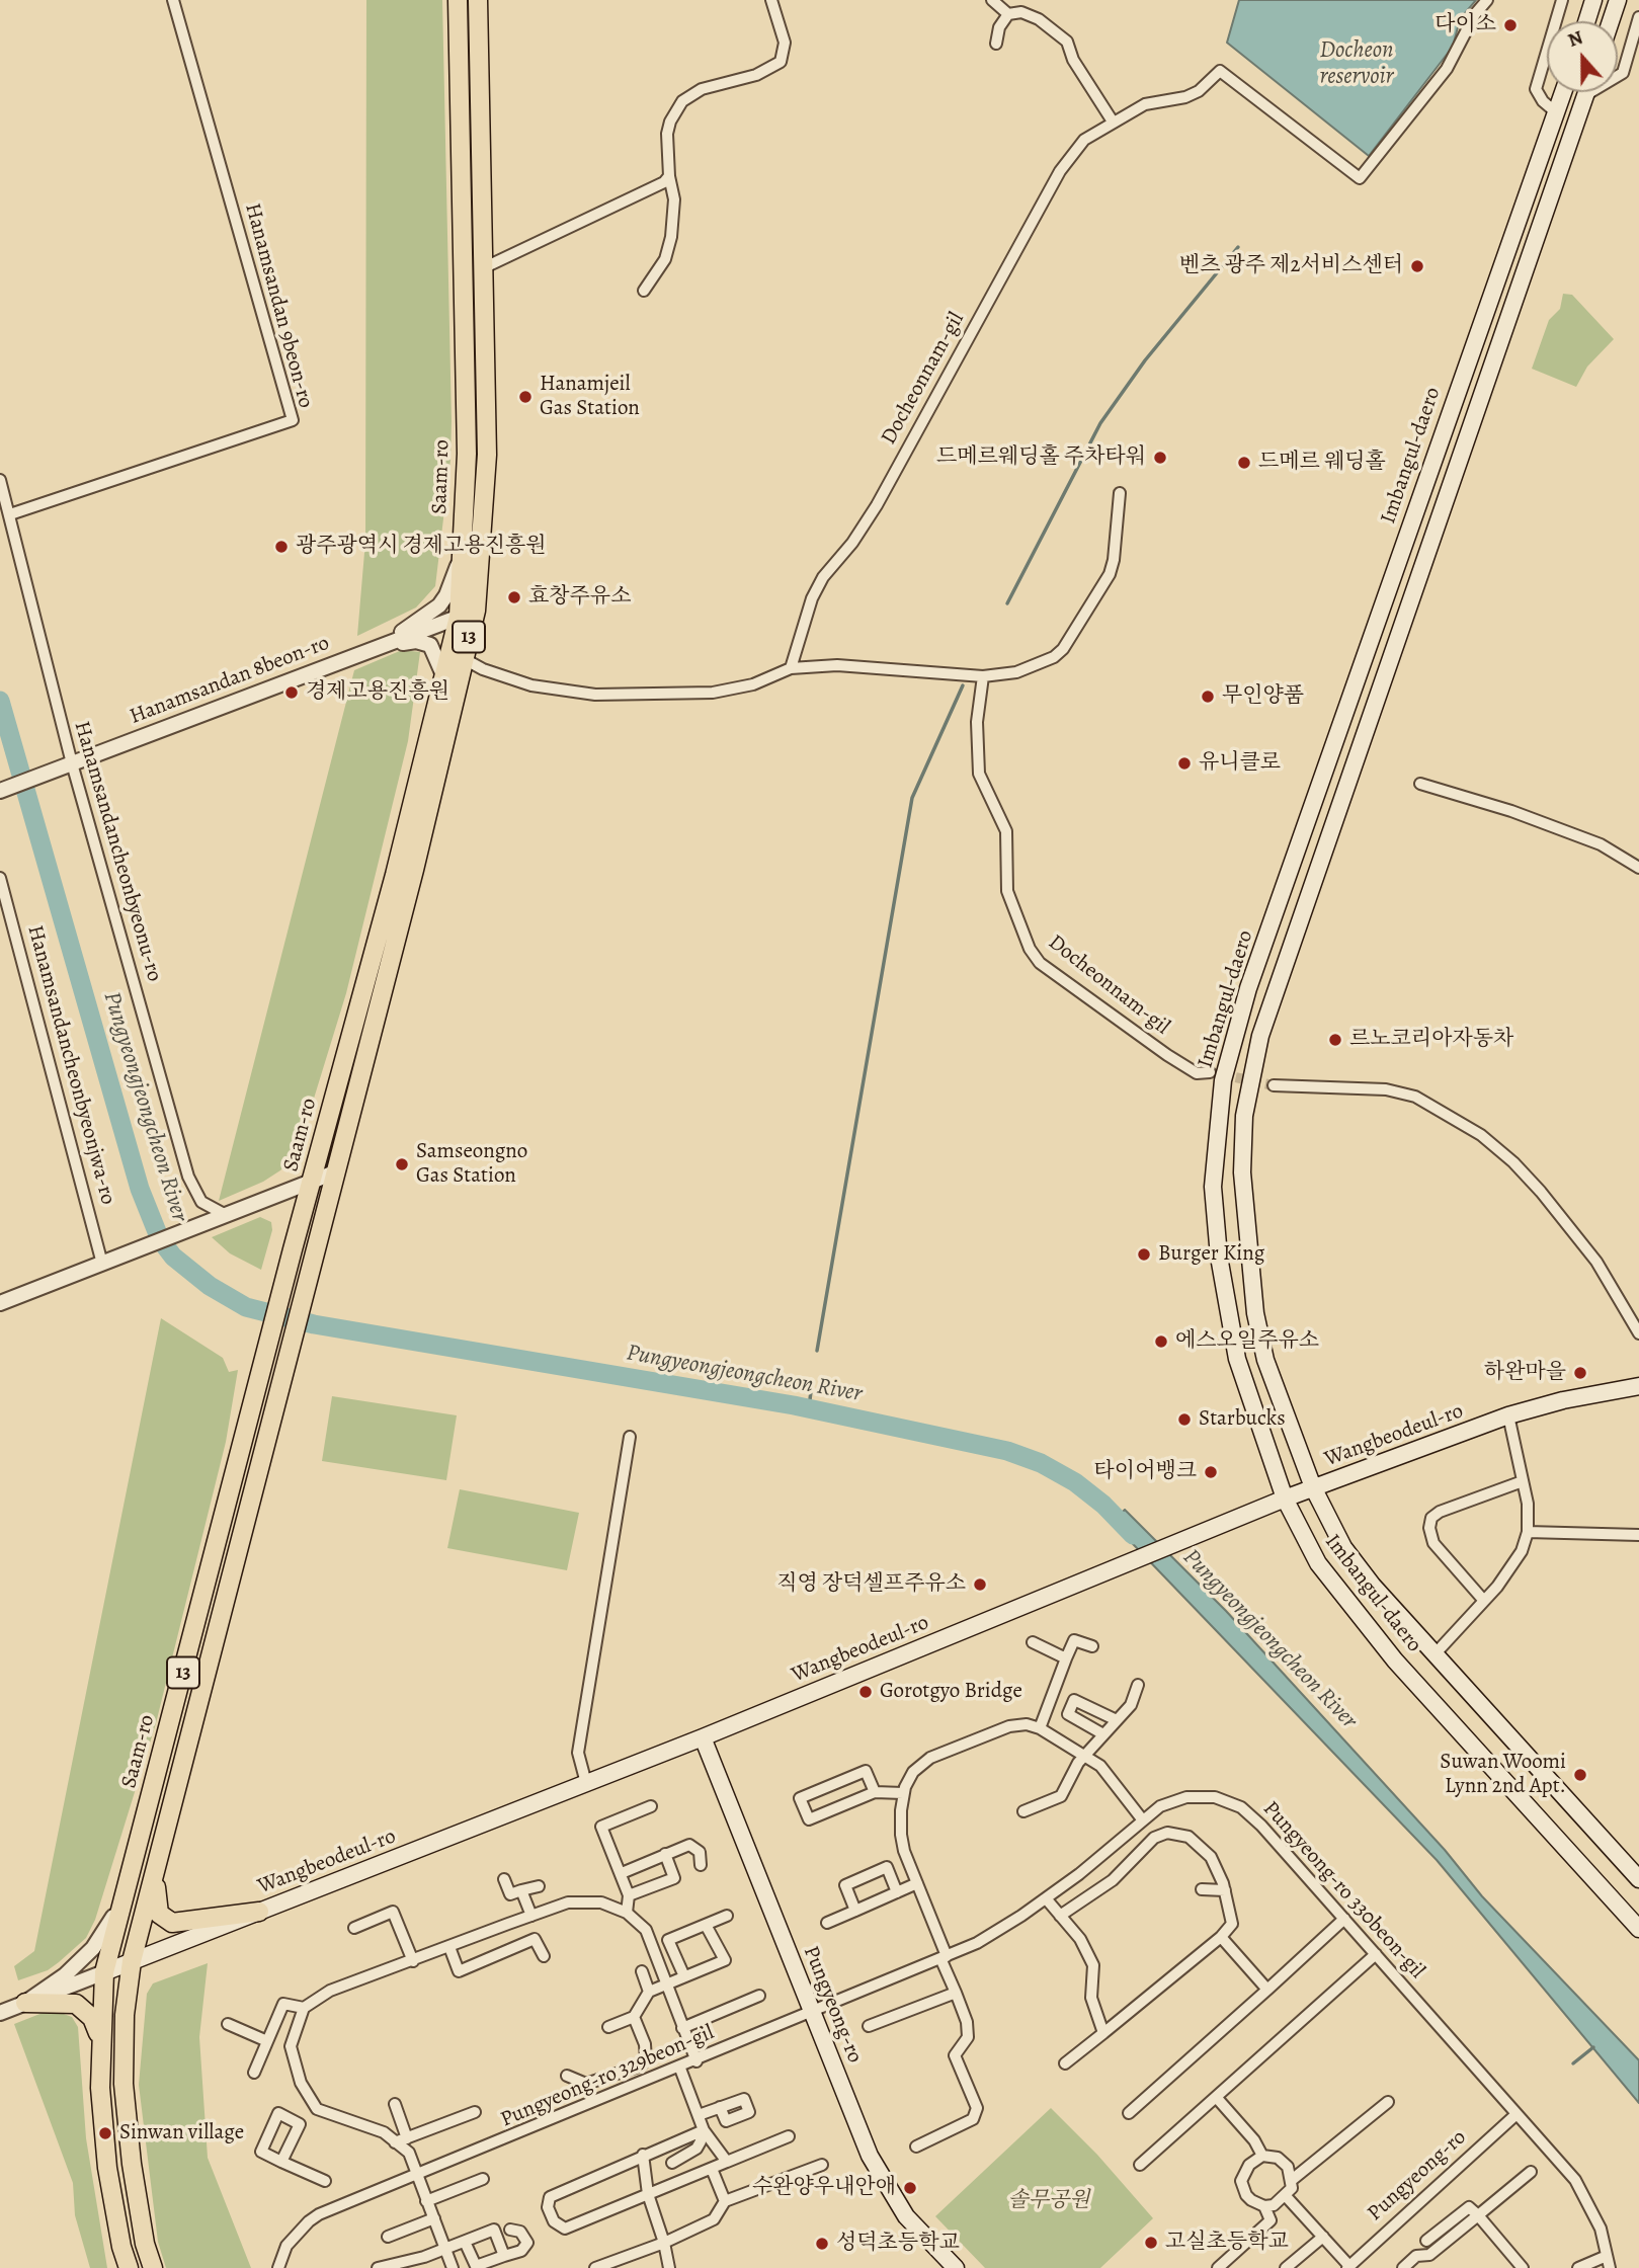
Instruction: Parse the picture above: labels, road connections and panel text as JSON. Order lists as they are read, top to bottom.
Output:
{
  "streets": {
    "main road": [
      "Imbangul-daero",
      "Saam-ro",
      "13",
      "Wangbeodeul-ro",
      "Pungyeong-ro"
    ],
    "street": [
      "Hanamsandan 9beon-ro",
      "Docheonnam-gil",
      "Hanamsandan 8beon-ro",
      "Hanamsandancheonbyeonu-ro",
      "Hanamsandancheonbyeonjwa-ro",
      "Pungyeong-ro 330beon-gil",
      "Pungyeong-ro 329beon-gil"
    ]
  },
  "crossings": [
    ["Hanamsandan 9beon-ro", "Hanamsandancheonbyeonu-ro"],
    ["Imbangul-daero", "Wangbeodeul-ro"],
    ["Saam-ro", "Hanamsandan 8beon-ro"],
    ["Saam-ro", "Wangbeodeul-ro"],
    ["Hanamsandan 8beon-ro", "Hanamsandancheonbyeonu-ro"],
    ["Wangbeodeul-ro", "Pungyeong-ro"],
    ["Pungyeong-ro 330beon-gil", "Pungyeong-ro"],
    ["Pungyeong-ro 330beon-gil", "Pungyeong-ro 329beon-gil"],
    ["Pungyeong-ro", "Pungyeong-ro 329beon-gil"]
  ],
  "water": ["Docheon reservoir", "Pungyeongjeongcheon River"],
  "parks": ["솔무공원"],
  "places": [
    "다이소",
    "벤츠 광주 제2서비스센터",
    "Hanamjeil Gas Station",
    "드메르웨딩홀 주차타워",
    "드메르 웨딩홀",
    "광주광역시 경제고용진흥원",
    "효창주유소",
    "경제고용진흥원",
    "무인양품",
    "유니클로",
    "르노코리아자동차",
    "Samseongno Gas Station",
    "Burger King",
    "에스오일주유소",
    "하완마을",
    "Starbucks",
    "타이어뱅크",
    "직영 장덕셀프주유소",
    "Gorotgyo Bridge",
    "Suwan Woomi Lynn 2nd Apt.",
    "Sinwan village",
    "수완양우내안애",
    "고실초등학교",
    "성덕초등학교"
  ],
  "north": "top"
}
